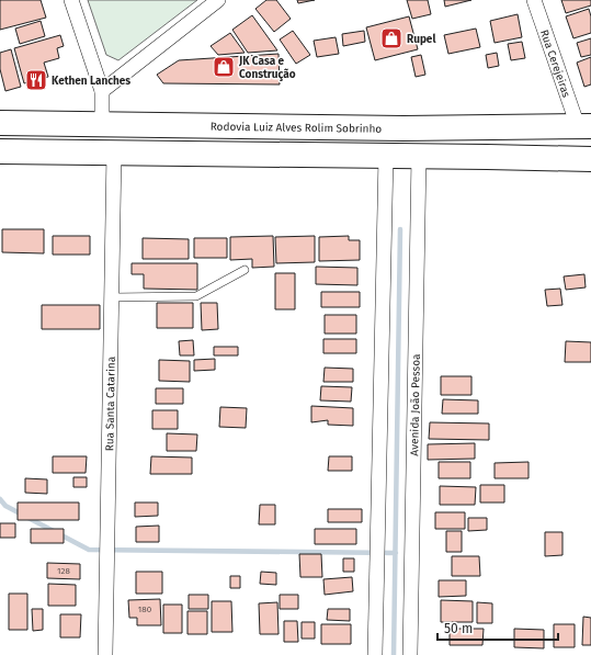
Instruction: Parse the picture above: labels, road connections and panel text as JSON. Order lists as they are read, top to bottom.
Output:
{
  "streets": {
    "highway": ["Rodovia Luiz Alves Rolim Sobrinho"],
    "street": ["Rua Cerejeiras", "Rua Santa Catarina", "Avenida João Pessoa"]
  },
  "crossings": [
    ["Rua Cerejeiras", "Rodovia Luiz Alves Rolim Sobrinho"]
  ],
  "places": {
    "shop": ["Rupel", "JK Casa e Construção"],
    "restaurant": ["Kethen Lanches"]
  },
  "house_numbers": ["128", "180"],
  "scale_bar": "50 m"
}
